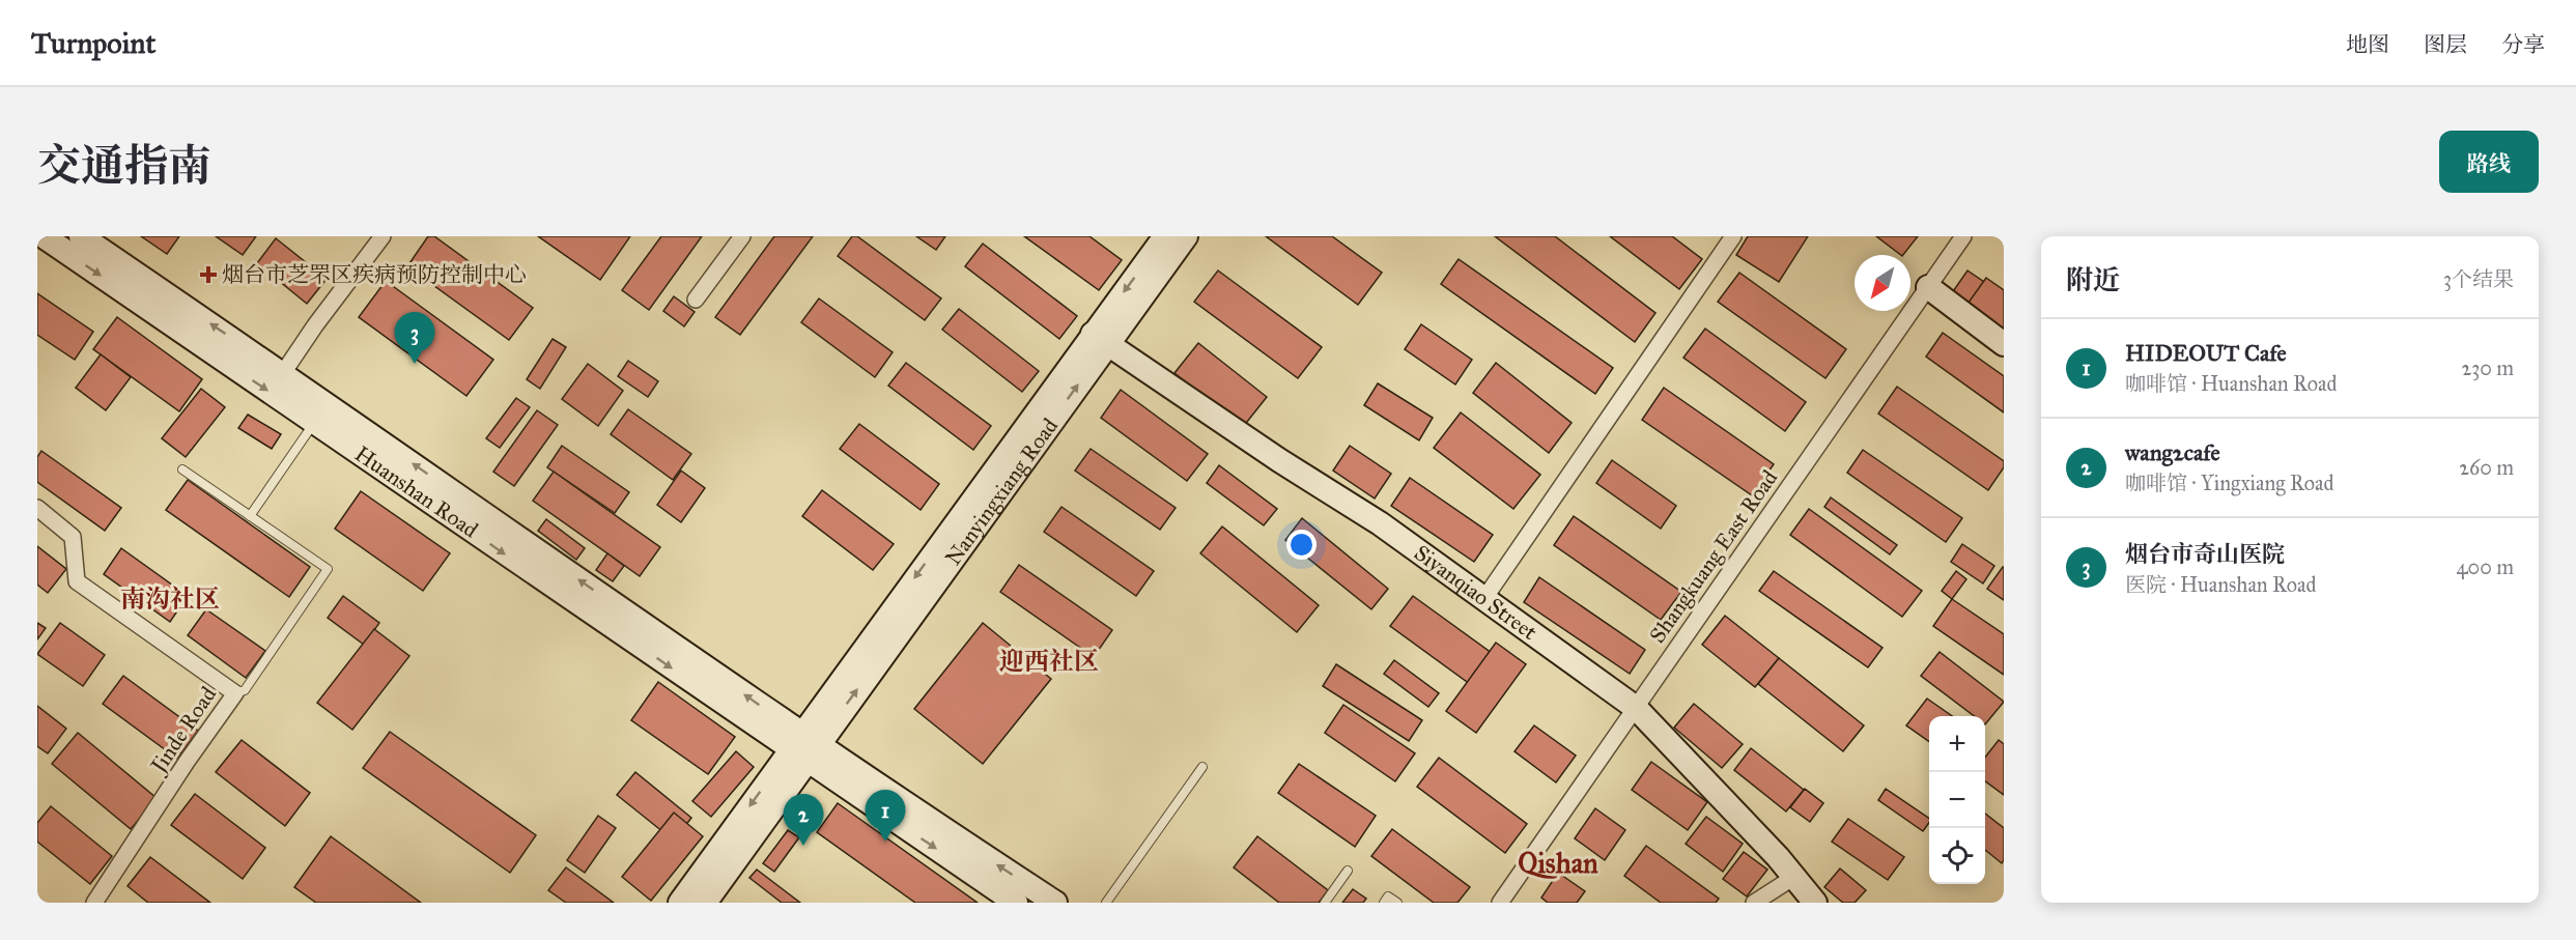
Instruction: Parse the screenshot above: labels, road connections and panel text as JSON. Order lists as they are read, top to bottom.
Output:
{
  "streets": {
    "main road": ["Nanyingxiang Road", "Huanshan Road", "Siyanqiao Street"],
    "street": ["Shangkuang East Road", "Jinde Road"]
  },
  "crossings": [
    ["Nanyingxiang Road", "Huanshan Road"],
    ["Nanyingxiang Road", "Siyanqiao Street"],
    ["Shangkuang East Road", "Siyanqiao Street"]
  ],
  "districts": ["南沟社区", "迎西社区", "Qishan"],
  "places": {
    "health": ["烟台市芝罘区疾病预防控制中心"]
  },
  "north": "bottom left",
  "page": {
    "header": "Turnpoint",
    "nav": ["地图", "图层", "分享"],
    "title": "交通指南",
    "buttons": "路线",
    "heading": ["附近", "3个结果"],
    "pins": ["3", "1", "2"],
    "list": [
      {
        "mark": "1",
        "name": "HIDEOUT Cafe",
        "note": "咖啡馆 · Huanshan Road",
        "value": "230 m"
      },
      {
        "mark": "2",
        "name": "wang2cafe",
        "note": "咖啡馆 · Yingxiang Road",
        "value": "260 m"
      },
      {
        "mark": "3",
        "name": "烟台市奇山医院",
        "note": "医院 · Huanshan Road",
        "value": "400 m"
      }
    ],
    "map_buttons": ["+", "−"]
  }
}
